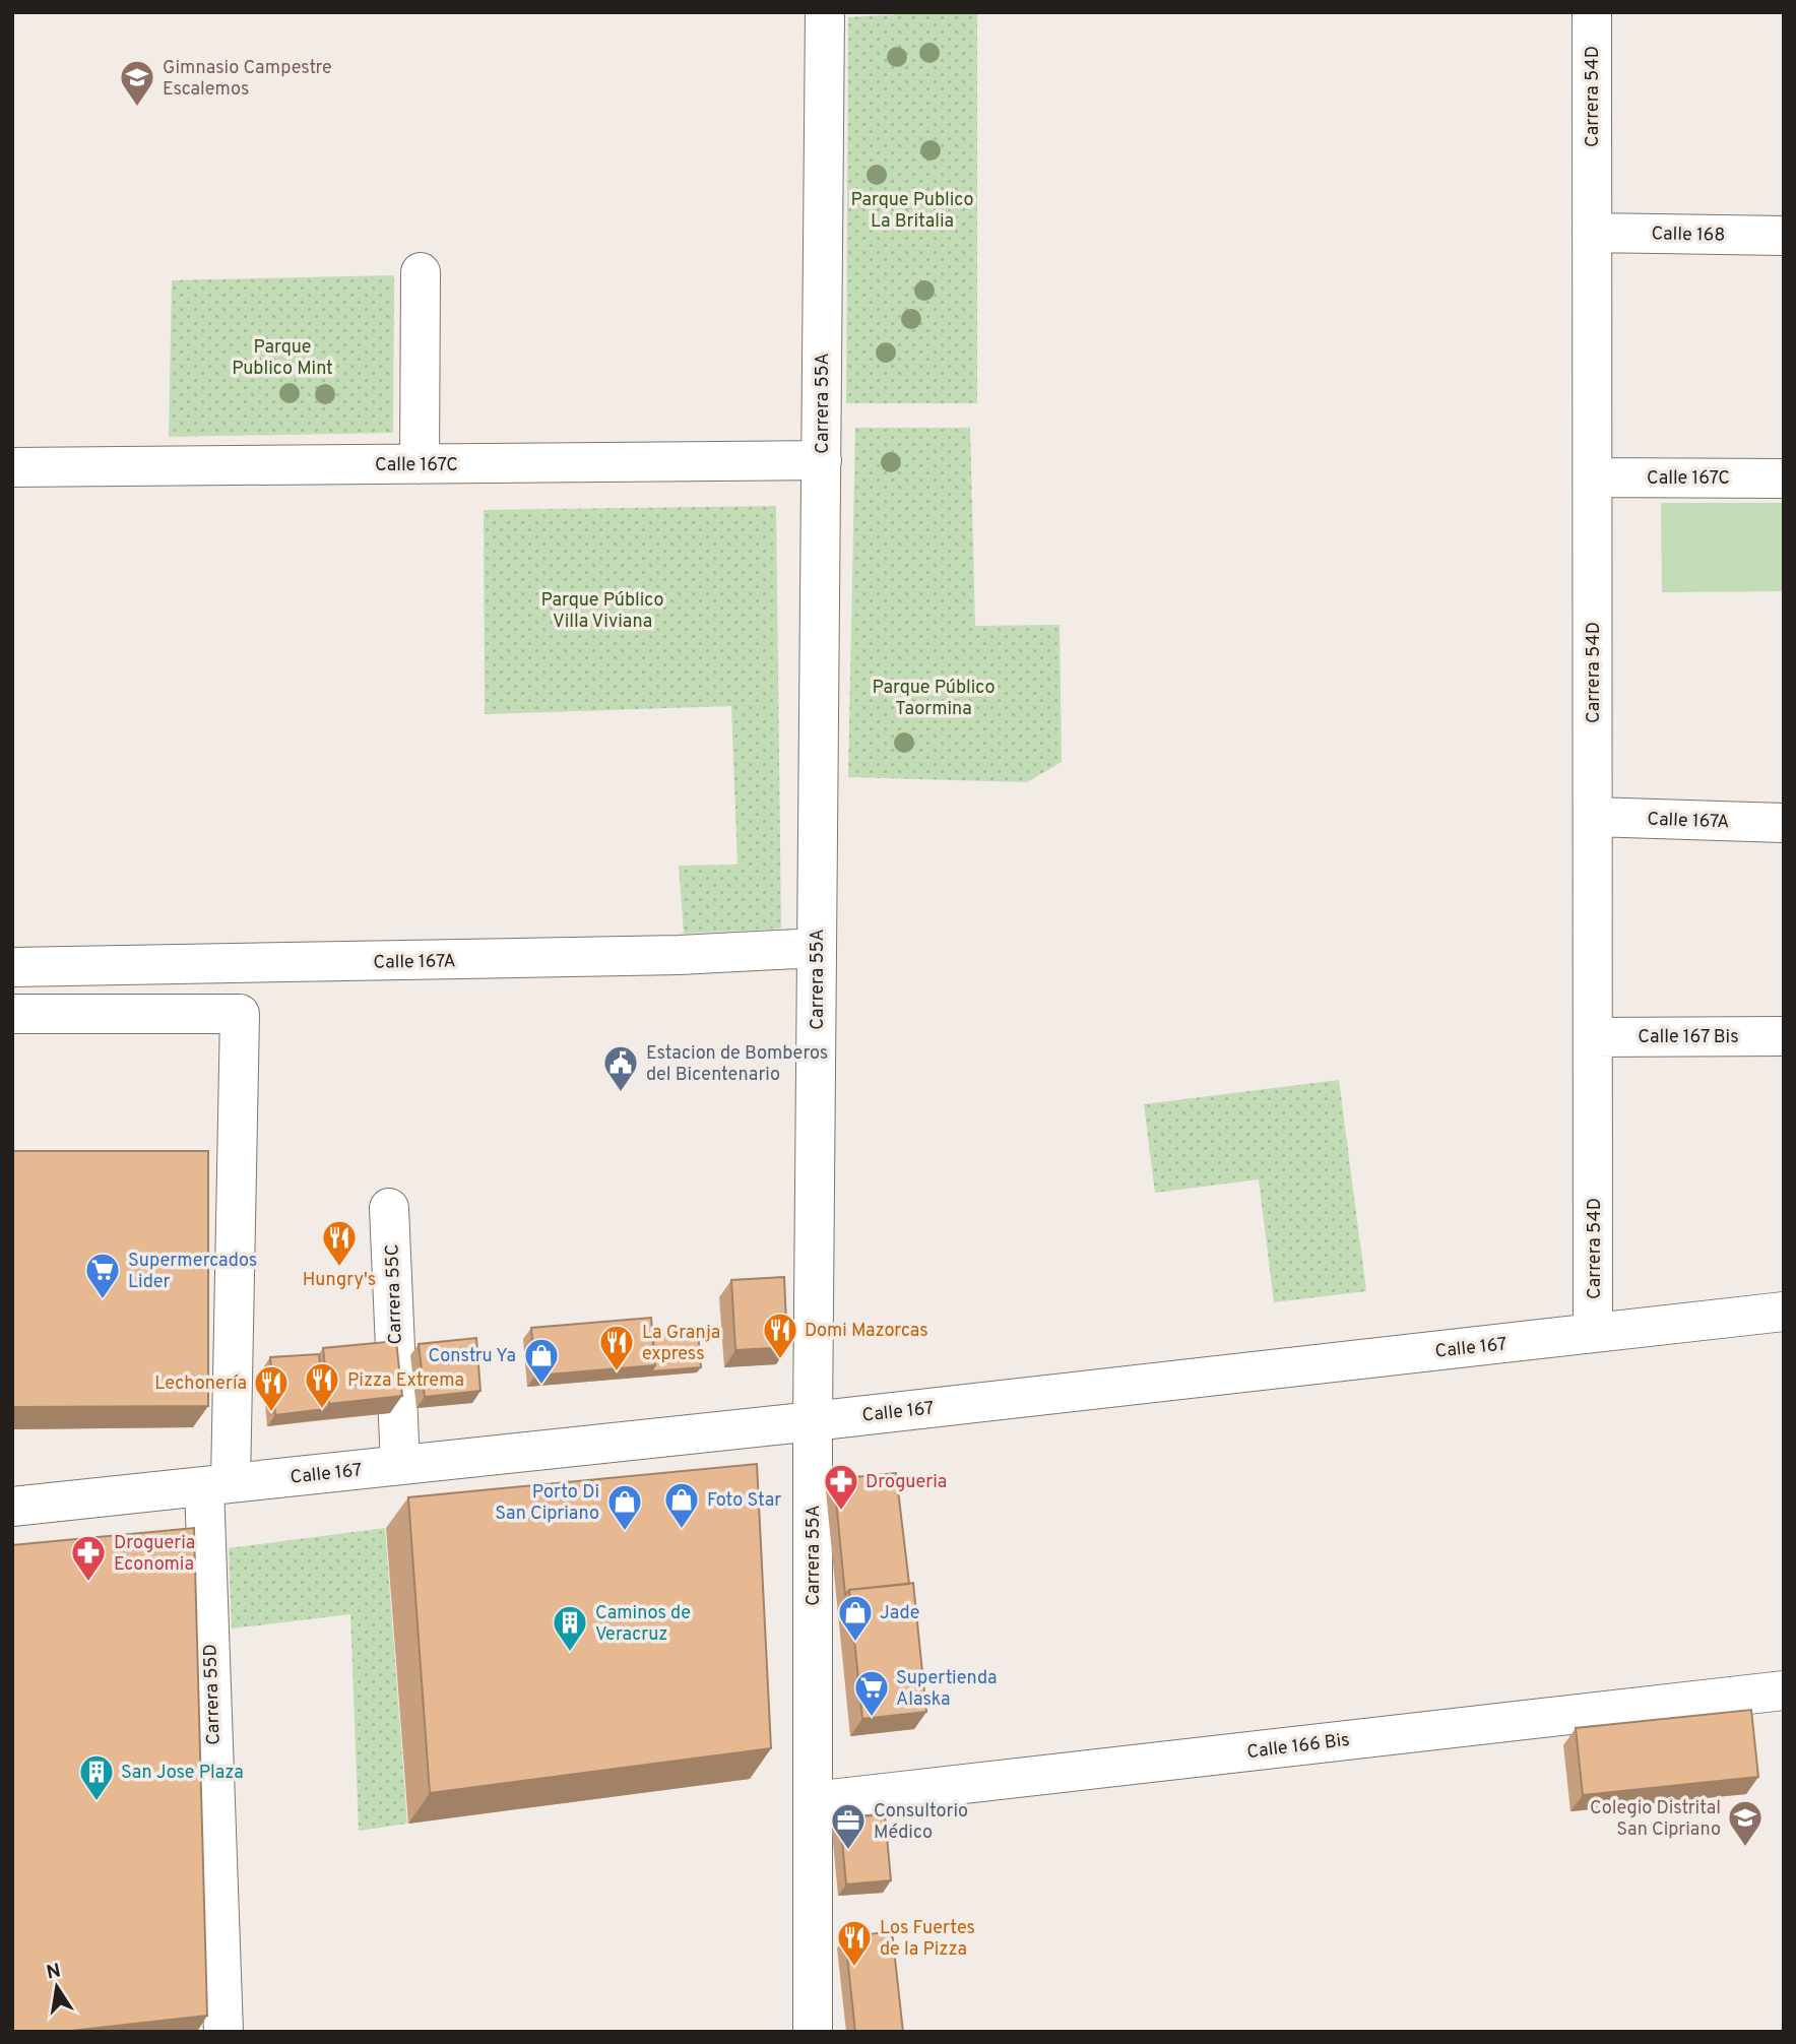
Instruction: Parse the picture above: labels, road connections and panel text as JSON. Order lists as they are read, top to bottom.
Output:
{
  "streets": {
    "street": [
      "Carrera 54D",
      "Calle 168",
      "Carrera 55A",
      "Calle 167C",
      "Calle 167A",
      "Calle 167 Bis",
      "Carrera 55C",
      "Calle 167",
      "Carrera 55D",
      "Calle 166 Bis"
    ]
  },
  "crossings": [
    ["Carrera 54D", "Calle 168"],
    ["Carrera 54D", "Calle 167C"],
    ["Carrera 54D", "Calle 167A"],
    ["Carrera 54D", "Calle 167 Bis"],
    ["Carrera 54D", "Calle 167"],
    ["Carrera 55A", "Calle 167C"],
    ["Carrera 55A", "Calle 167A"],
    ["Carrera 55A", "Calle 167"],
    ["Carrera 55A", "Calle 166 Bis"],
    ["Carrera 55C", "Calle 167"],
    ["Calle 167", "Carrera 55D"]
  ],
  "parks": [
    "Parque Publico La Britalia",
    "Parque Publico Mint",
    "Parque Público Villa Viviana",
    "Parque Público Taormina"
  ],
  "places": {
    "school or university": ["Gimnasio Campestre Escalemos", "Colegio Distrital San Cipriano"],
    "public building": ["Estacion de Bomberos del Bicentenario"],
    "restaurant": [
      "Hungry's",
      "Domi Mazorcas",
      "La Granja express",
      "Pizza Extrema",
      "Lechonería",
      "Los Fuertes de la Pizza"
    ],
    "supermarket": ["Supermercados Lider", "Supertienda Alaska"],
    "shop": [
      "Constru Ya",
      "Foto Star",
      "Porto Di San Cipriano",
      "Jade"
    ],
    "pharmacy": ["Drogueria", "Drogueria Economia"],
    "building": ["Caminos de Veracruz", "San Jose Plaza"],
    "office": ["Consultorio Médico"]
  },
  "north": "top"
}
